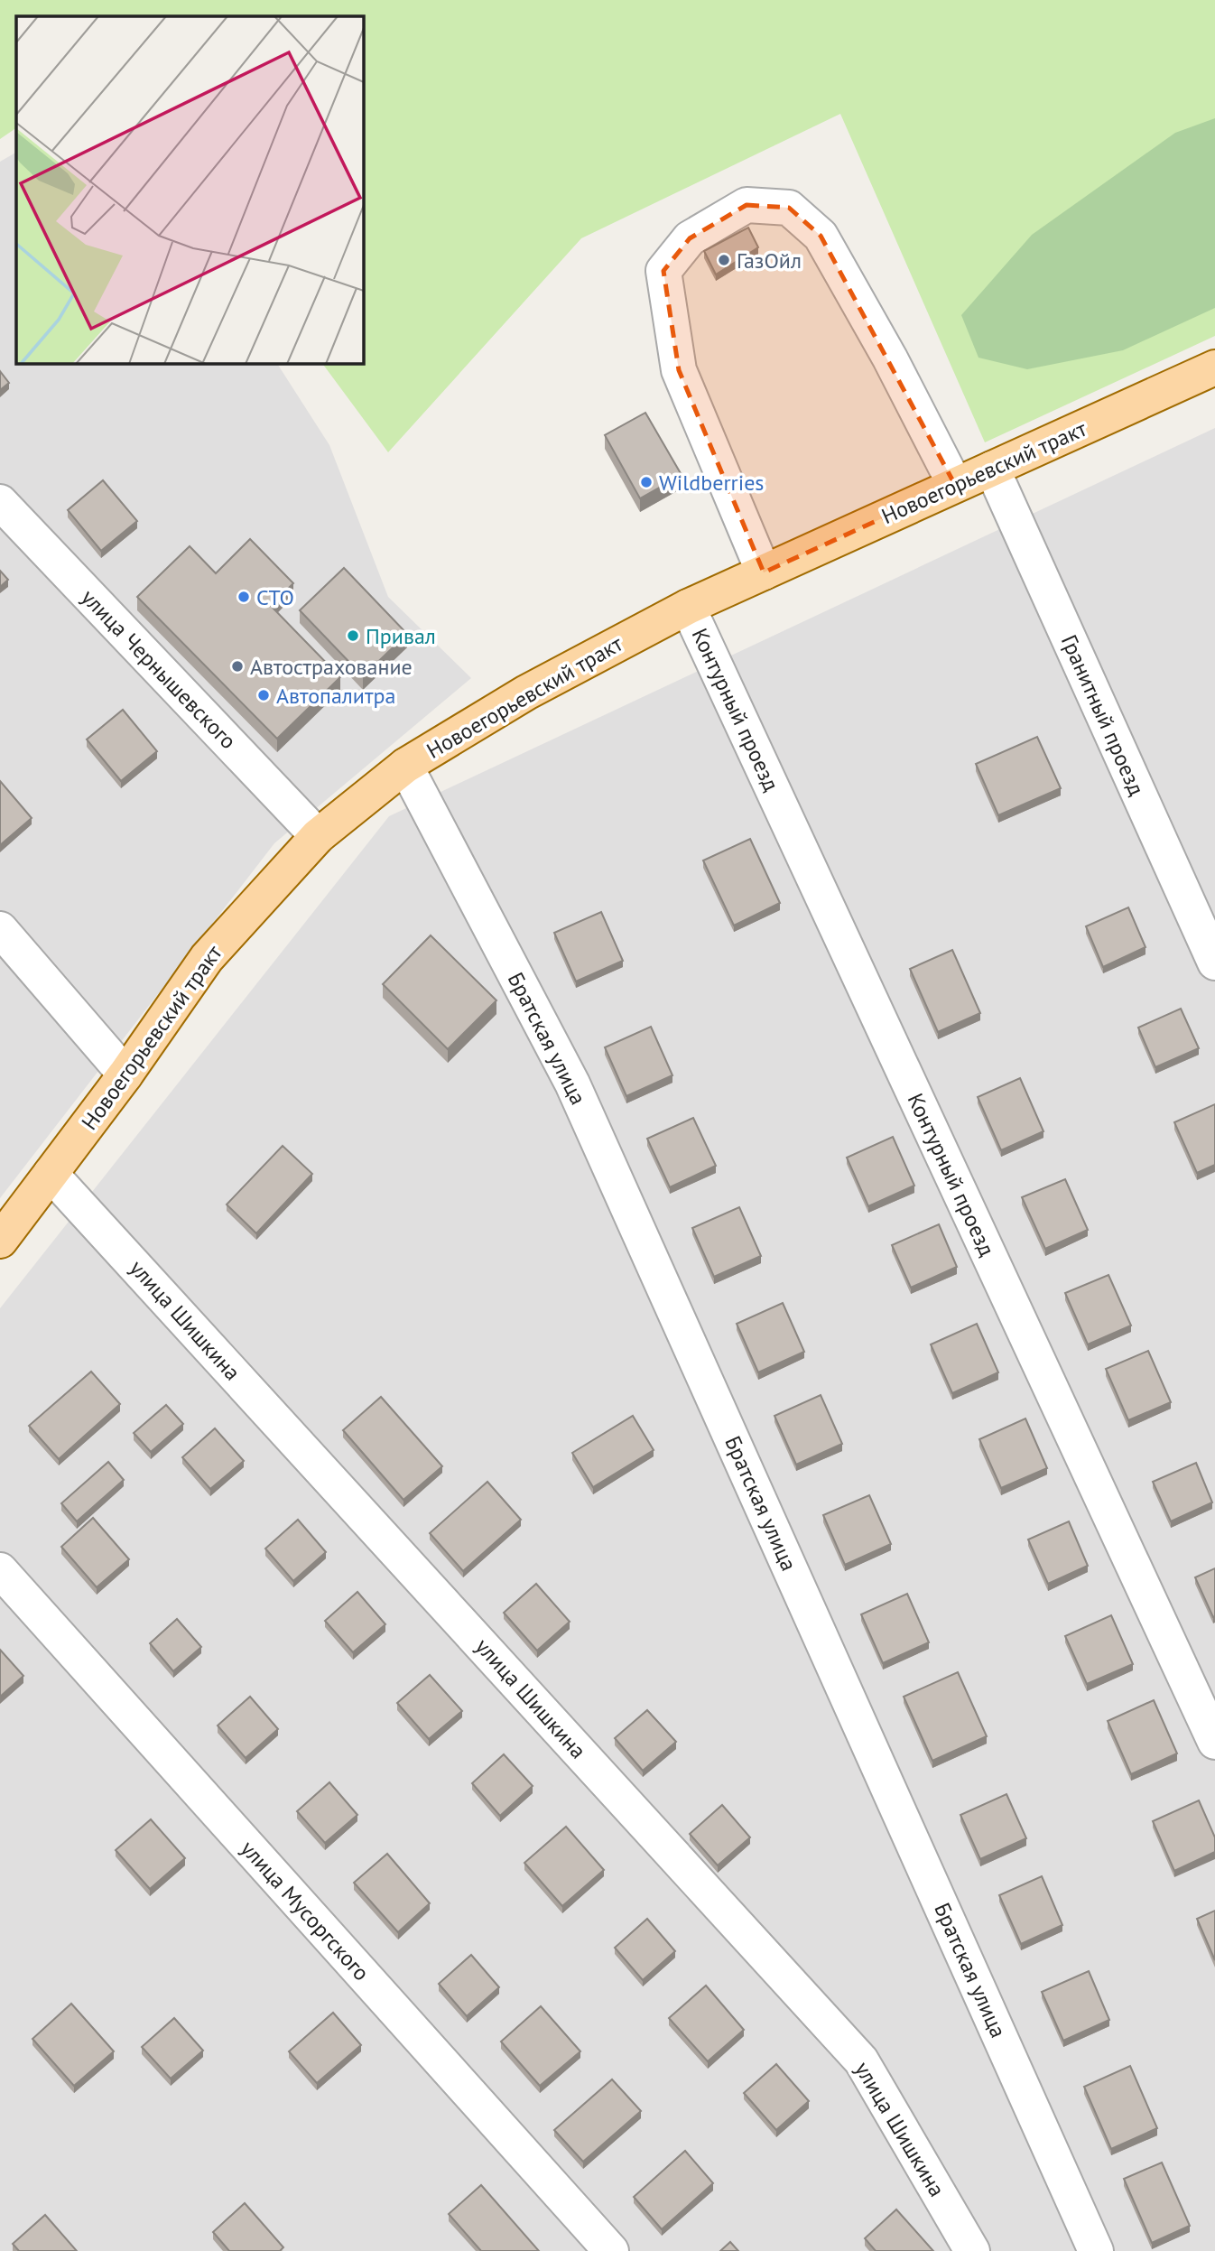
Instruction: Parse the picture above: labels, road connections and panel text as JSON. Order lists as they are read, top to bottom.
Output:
{
  "streets": {
    "main road": ["Новоегорьевский тракт"],
    "street": [
      "улица Чернышевского",
      "Контурный проезд",
      "Гранитный проезд",
      "Братская улица",
      "улица Шишкина",
      "улица Мусоргского"
    ]
  },
  "crossings": [
    ["Новоегорьевский тракт", "улица Чернышевского"],
    ["Новоегорьевский тракт", "Контурный проезд"],
    ["Новоегорьевский тракт", "Гранитный проезд"],
    ["Новоегорьевский тракт", "Братская улица"],
    ["Новоегорьевский тракт", "улица Шишкина"]
  ],
  "places": [
    "ГазОйл",
    "Wildberries",
    "СТО",
    "Привал",
    "Автострахование",
    "Автопалитра"
  ]
}
